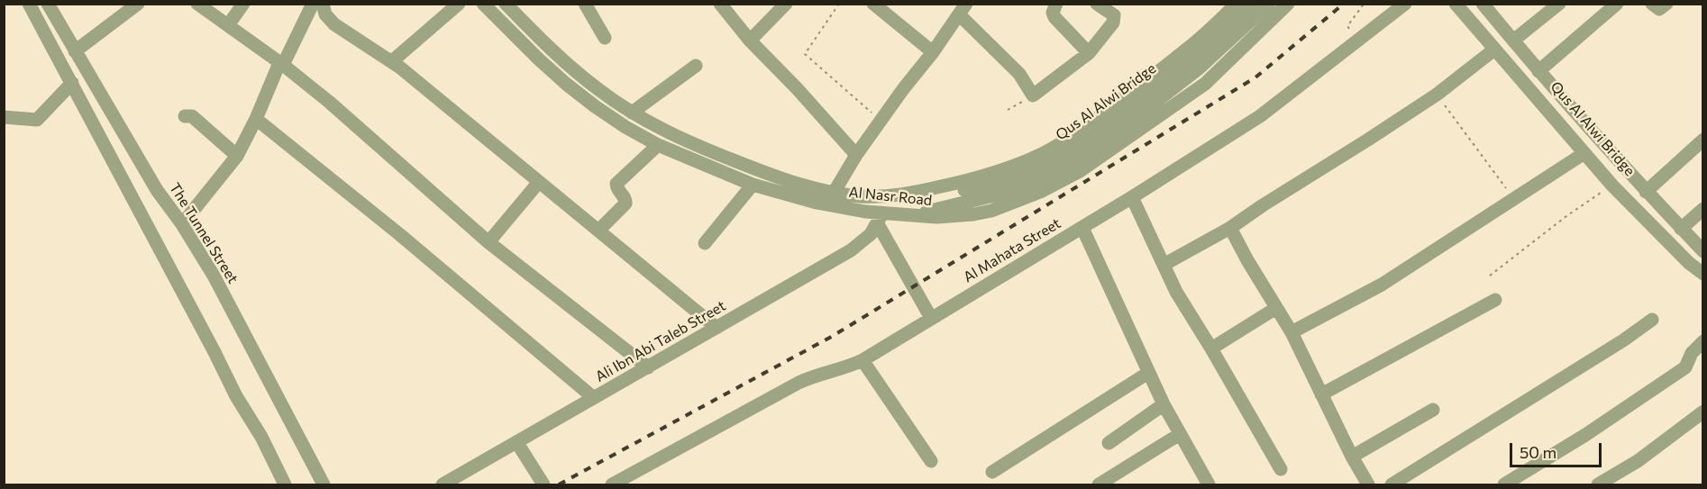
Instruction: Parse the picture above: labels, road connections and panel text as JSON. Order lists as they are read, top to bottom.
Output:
{
  "streets": {
    "street": [
      "Qus Al Alwi Bridge",
      "Al Nasr Road",
      "The Tunnel Street",
      "Al Mahata Street",
      "Ali Ibn Abi Taleb Street"
    ]
  },
  "crossings": [
    ["Qus Al Alwi Bridge", "Al Nasr Road"],
    ["Al Nasr Road", "Ali Ibn Abi Taleb Street"]
  ],
  "scale_bar": "50 m"
}
